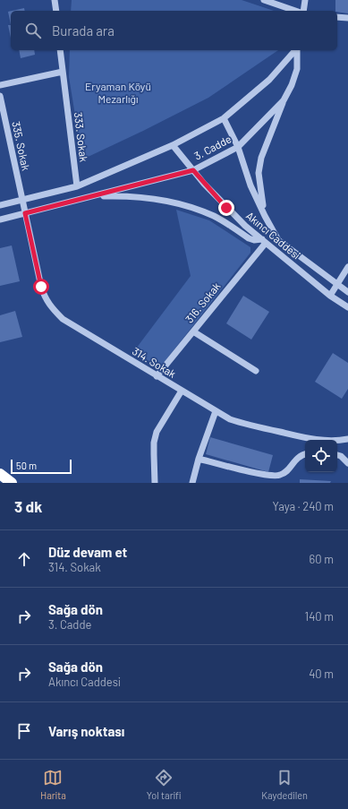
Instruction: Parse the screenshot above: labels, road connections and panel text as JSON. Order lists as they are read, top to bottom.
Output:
{
  "streets": {
    "street": [
      "333. Sokak",
      "335. Sokak",
      "3. Cadde",
      "Akıncı Caddesi",
      "316. Sokak",
      "314. Sokak"
    ]
  },
  "crossings": [
    ["333. Sokak", "3. Cadde"],
    ["335. Sokak", "3. Cadde"],
    ["335. Sokak", "314. Sokak"],
    ["3. Cadde", "Akıncı Caddesi"],
    ["3. Cadde", "314. Sokak"],
    ["Akıncı Caddesi", "316. Sokak"],
    ["316. Sokak", "314. Sokak"]
  ],
  "parks": ["Eryaman Köyü Mezarlığı"],
  "scale_bar": "50 m",
  "page": {
    "search": "Burada ara",
    "scale": "50 m",
    "heading": ["3 dk", "Yaya · 240 m"],
    "list": [
      ["Düz devam et", "314. Sokak", "60 m"],
      ["Sağa dön", "3. Cadde", "140 m"],
      ["Sağa dön", "Akıncı Caddesi", "40 m"],
      "Varış noktası"
    ],
    "nav": ["Harita", "Yol tarifi", "Kaydedilen"]
  }
}
